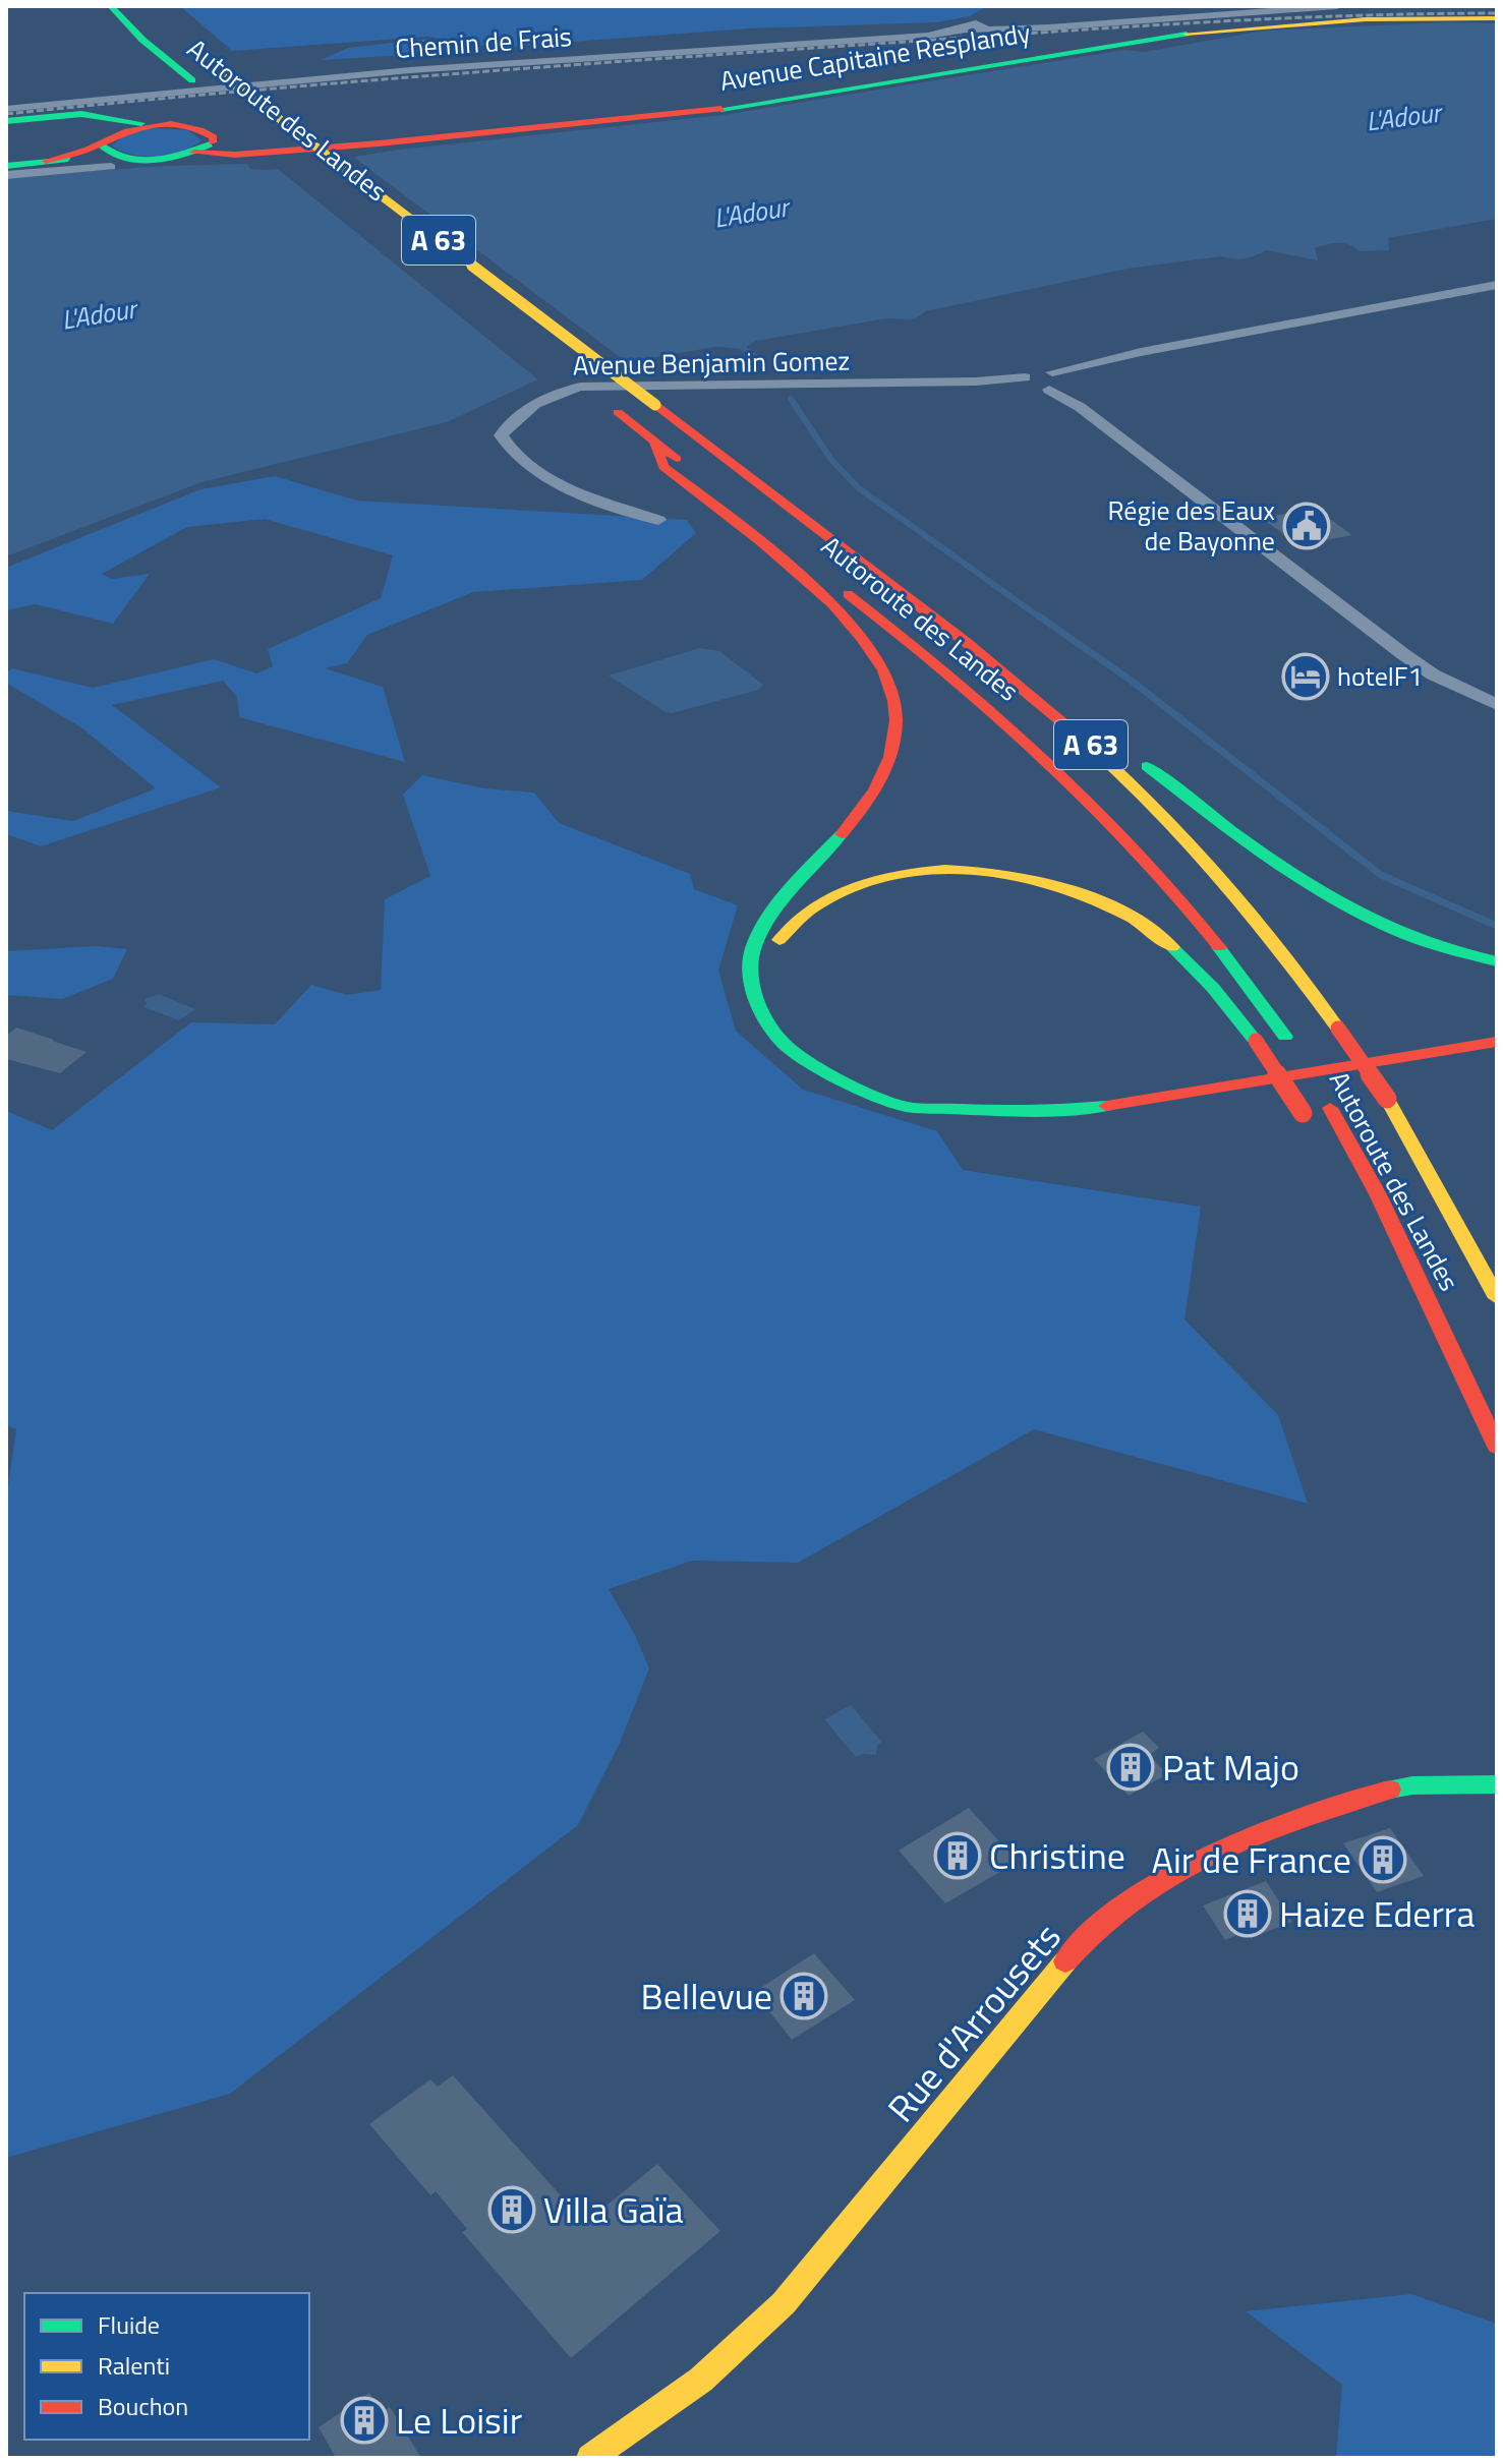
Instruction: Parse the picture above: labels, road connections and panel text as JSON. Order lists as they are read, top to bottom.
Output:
{
  "streets": {
    "main road": [
      "Avenue Capitaine Resplandy",
      "Autoroute des Landes",
      "A 63",
      "Rue d'Arrousets"
    ],
    "street": ["Chemin de Frais", "Avenue Benjamin Gomez"]
  },
  "water": ["L'Adour"],
  "places": {
    "public building": ["Régie des Eaux de Bayonne"],
    "hotel": ["hotelF1"],
    "building": [
      "Pat Majo",
      "Christine",
      "Air de France",
      "Haize Ederra",
      "Bellevue",
      "Villa Gaïa",
      "Le Loisir"
    ]
  },
  "legend": ["Fluide", "Ralenti", "Bouchon"]
}
